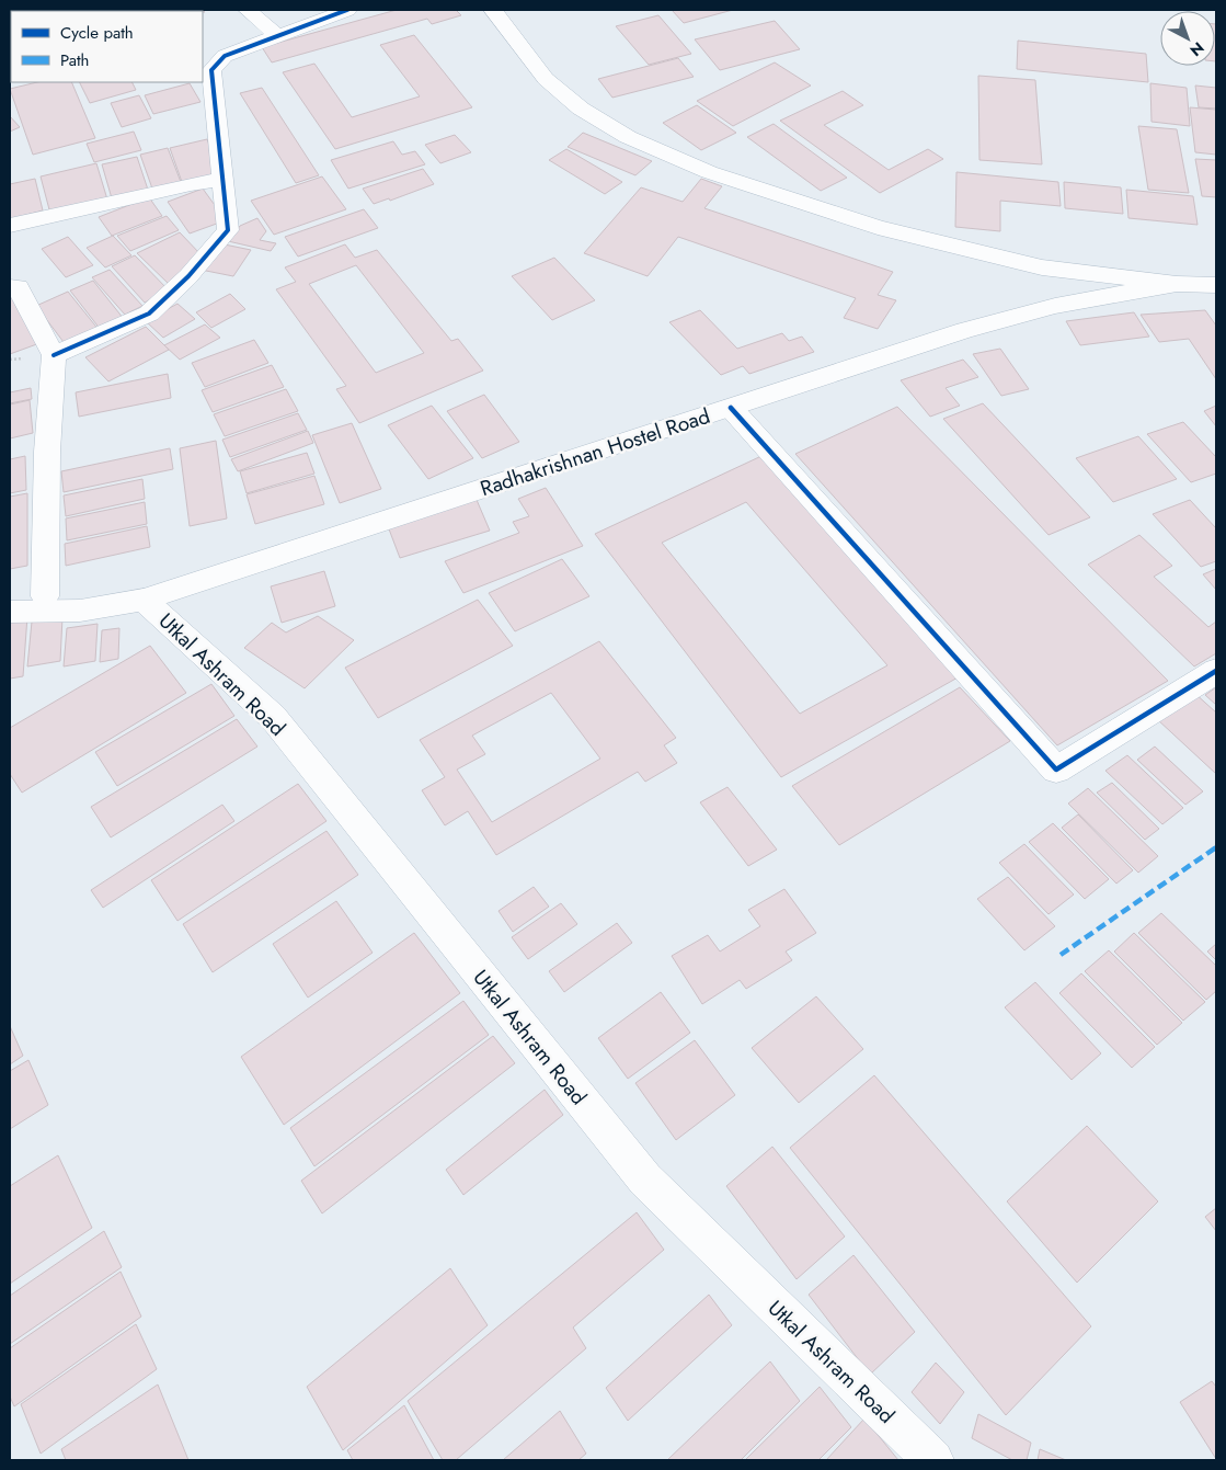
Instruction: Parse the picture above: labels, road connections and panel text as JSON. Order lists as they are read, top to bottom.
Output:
{
  "streets": {
    "main road": ["Radhakrishnan Hostel Road", "Utkal Ashram Road"]
  },
  "crossings": [
    ["Radhakrishnan Hostel Road", "Utkal Ashram Road"]
  ],
  "legend": ["Cycle path", "Path"],
  "north": "bottom right"
}
